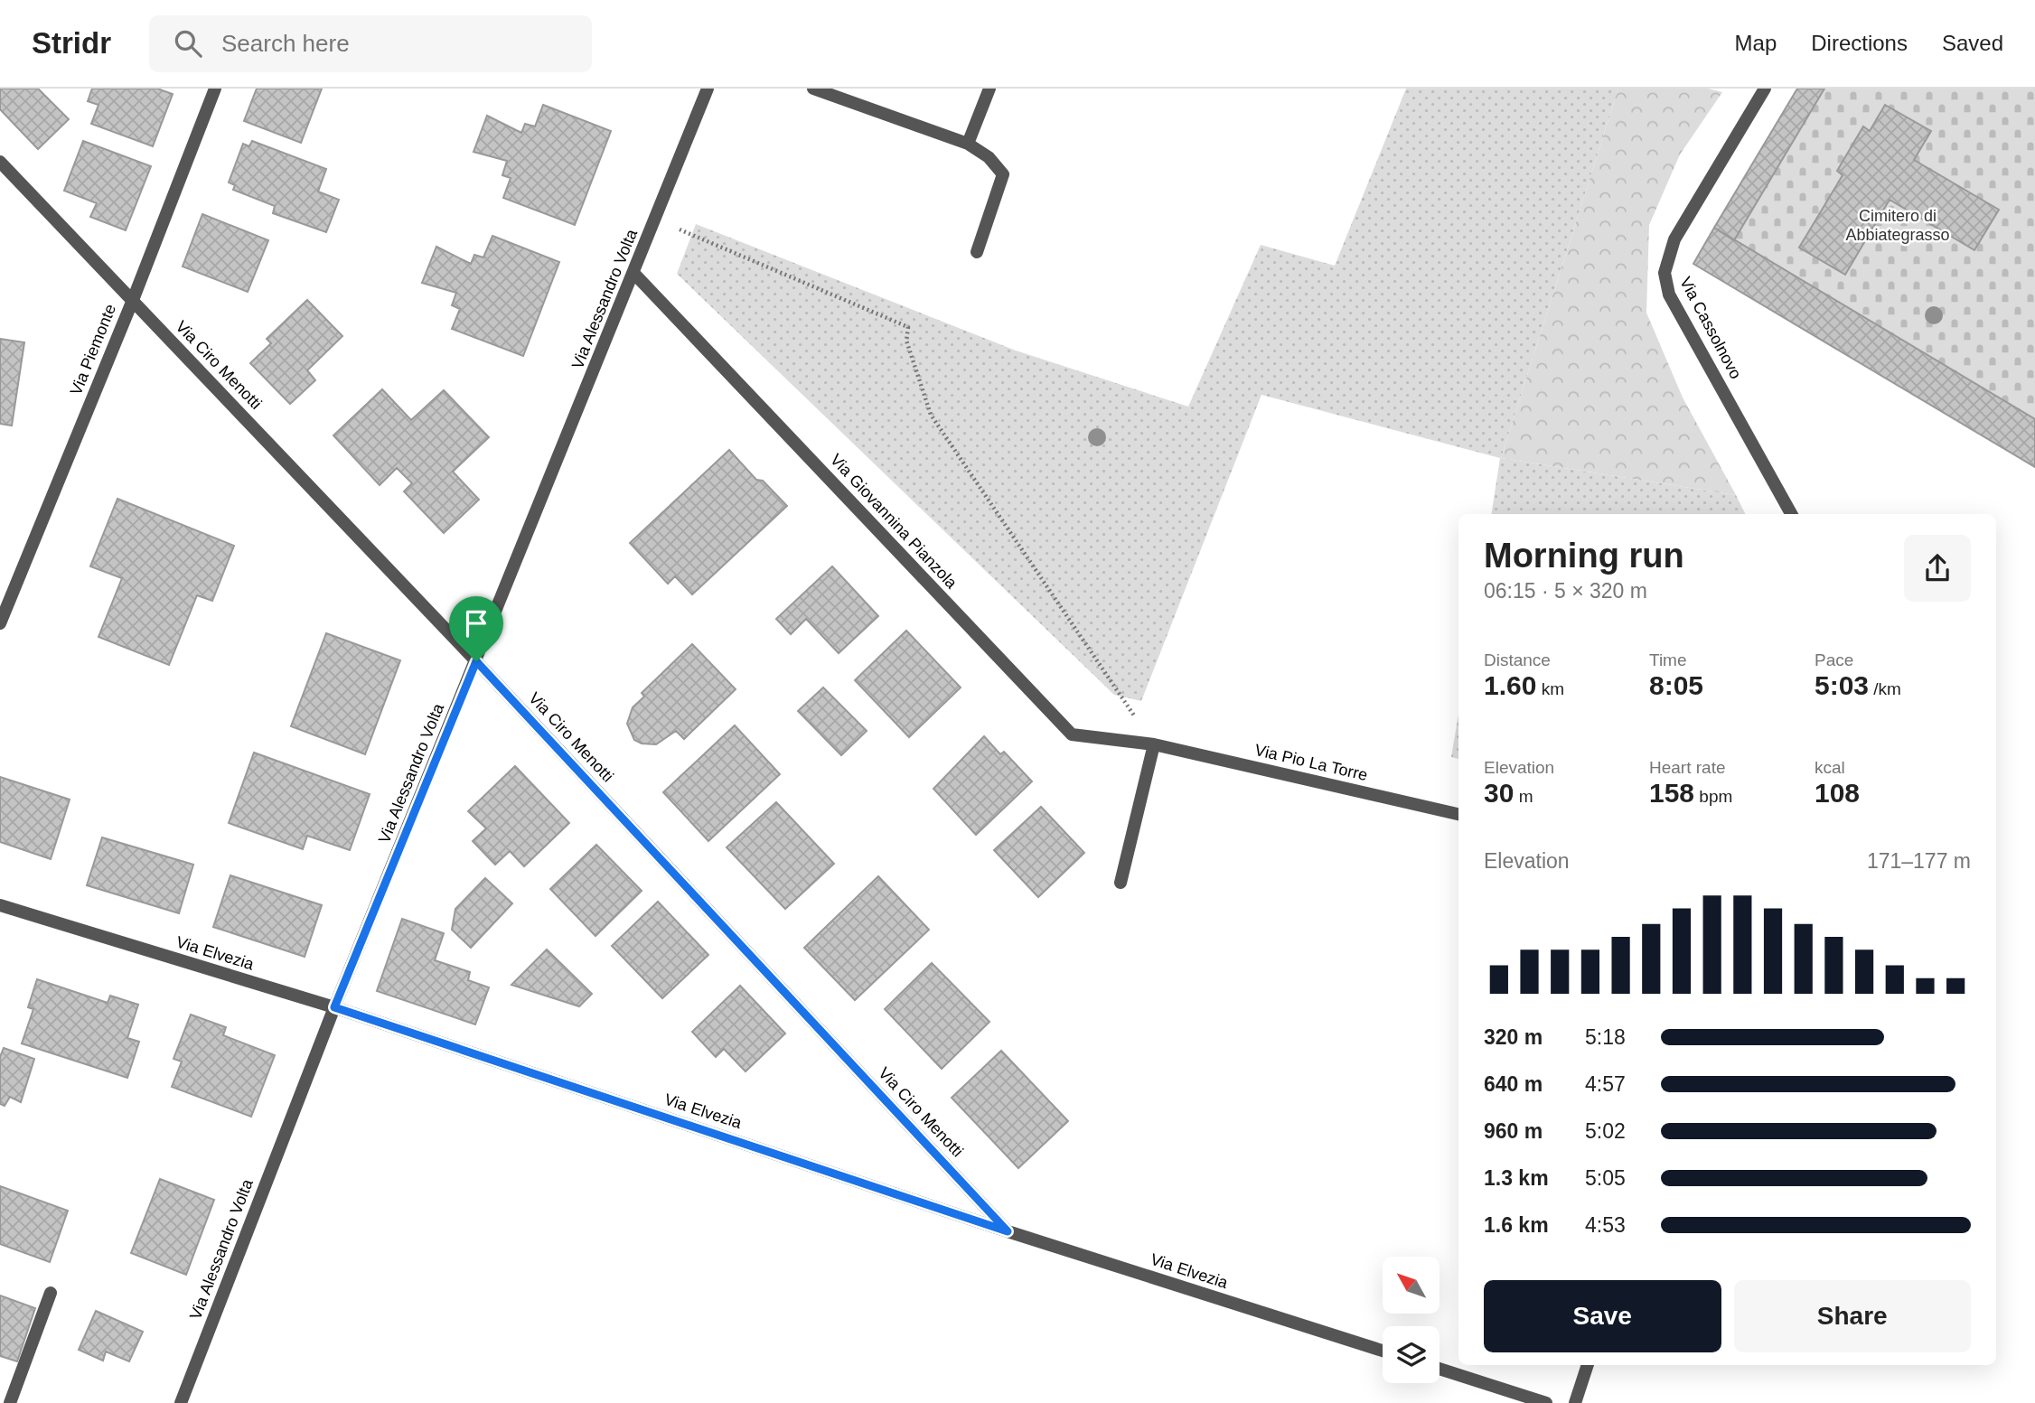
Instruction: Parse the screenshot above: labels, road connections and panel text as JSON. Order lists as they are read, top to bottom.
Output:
{
  "streets": {
    "street": [
      "Via Alessandro Volta",
      "Via Cassolnovo",
      "Via Piemonte",
      "Via Ciro Menotti",
      "Via Giovannina Pianzola",
      "Via Pio La Torre",
      "Via Elvezia"
    ]
  },
  "crossings": [
    ["Via Alessandro Volta", "Via Ciro Menotti"],
    ["Via Alessandro Volta", "Via Giovannina Pianzola"],
    ["Via Alessandro Volta", "Via Elvezia"],
    ["Via Piemonte", "Via Ciro Menotti"],
    ["Via Ciro Menotti", "Via Elvezia"],
    ["Via Giovannina Pianzola", "Via Pio La Torre"]
  ],
  "parks": ["Cimitero di Abbiategrasso"],
  "north": "top left",
  "page": {
    "header": "Stridr",
    "search": "Search here",
    "nav": ["Map", "Directions", "Saved"],
    "heading": ["Morning run", "06:15 · 5 × 320 m"],
    "stats": [
      ["Distance", "1.60 km"],
      ["Time", "8:05"],
      ["Pace", "5:03 /km"],
      ["Elevation", "30 m"],
      ["Heart rate", "158 bpm"],
      ["kcal", "108"]
    ],
    "chart": ["Elevation", "171–177 m"],
    "list": [
      {
        "name": "320 m",
        "note": "5:18"
      },
      {
        "name": "640 m",
        "note": "4:57"
      },
      {
        "name": "960 m",
        "note": "5:02"
      },
      {
        "name": "1.3 km",
        "note": "5:05"
      },
      {
        "name": "1.6 km",
        "note": "4:53"
      }
    ],
    "buttons": ["Save", "Share"]
  }
}
